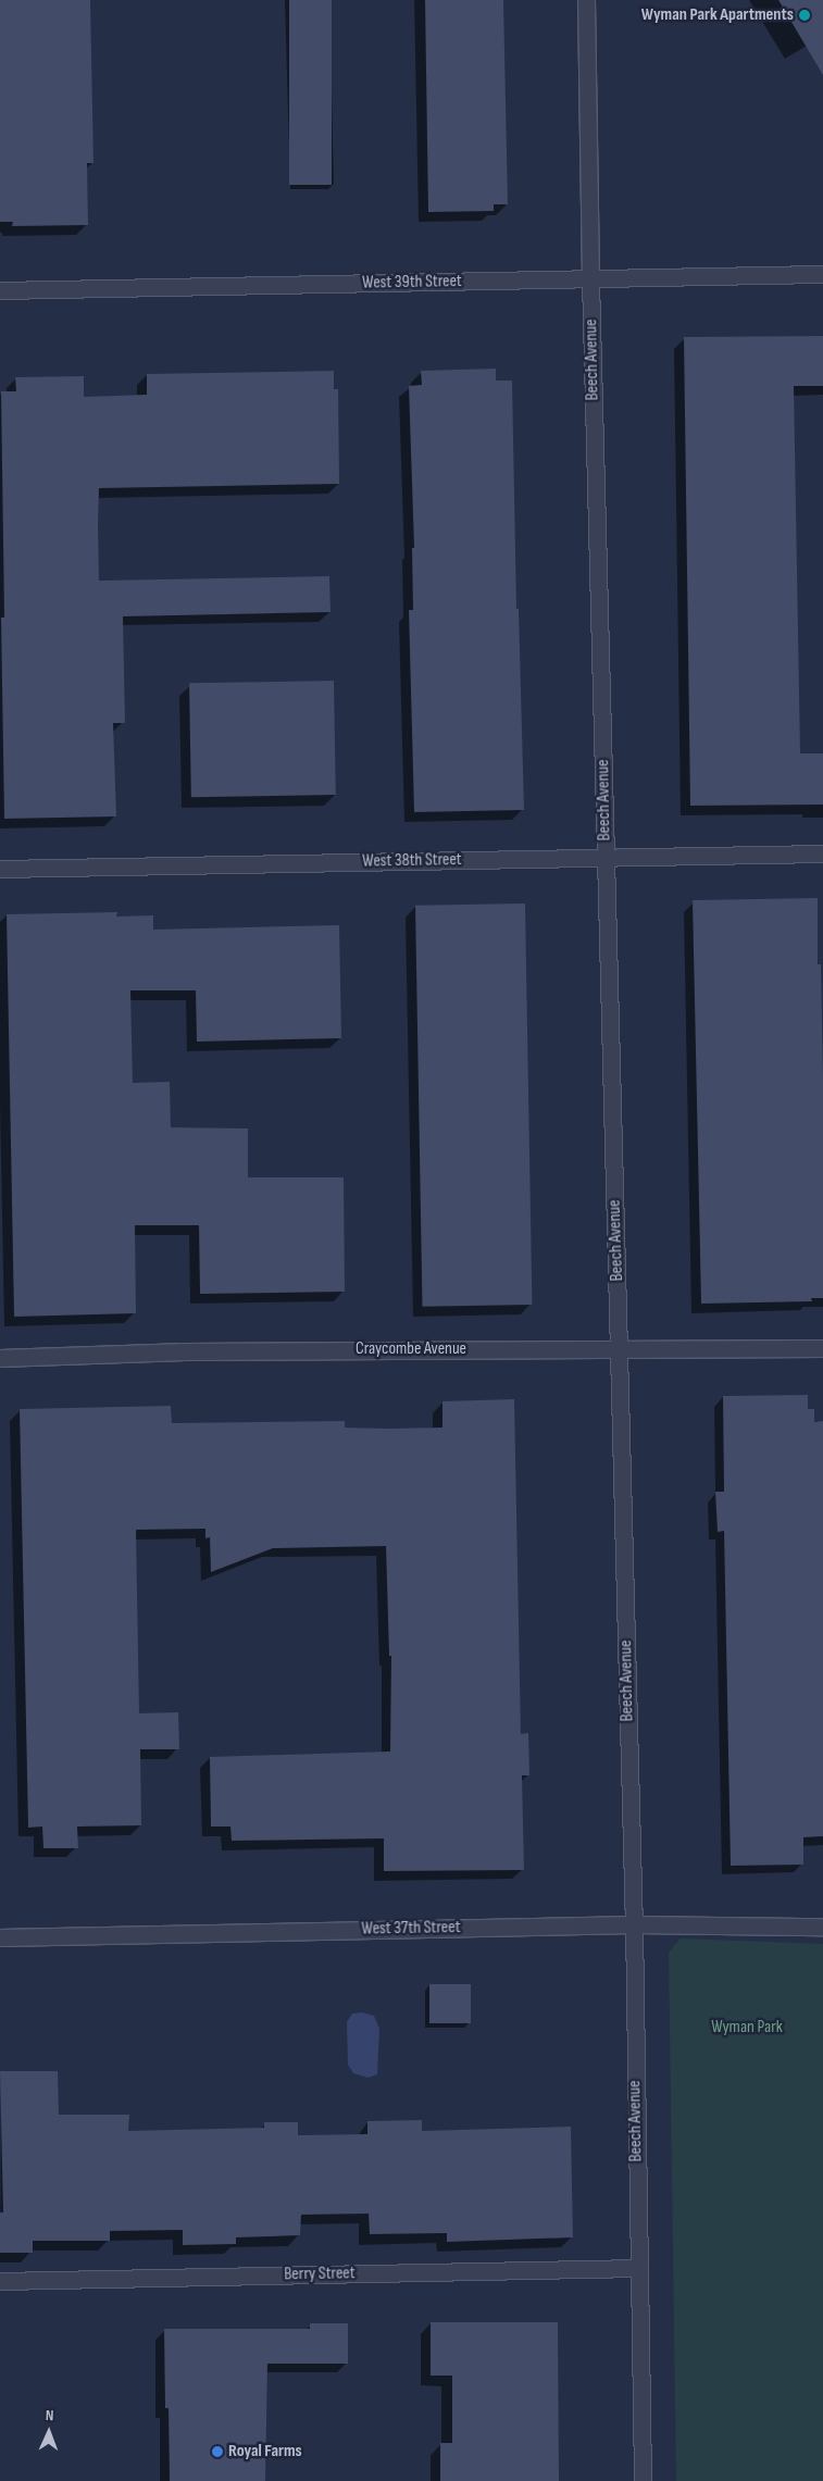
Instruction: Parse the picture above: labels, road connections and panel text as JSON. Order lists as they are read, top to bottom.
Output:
{
  "streets": {
    "street": [
      "West 39th Street",
      "Beech Avenue",
      "West 38th Street",
      "Craycombe Avenue",
      "West 37th Street",
      "Berry Street"
    ]
  },
  "crossings": [
    ["West 39th Street", "Beech Avenue"],
    ["Beech Avenue", "West 38th Street"],
    ["Beech Avenue", "Craycombe Avenue"],
    ["Beech Avenue", "West 37th Street"],
    ["Beech Avenue", "Berry Street"]
  ],
  "parks": ["Wyman Park"],
  "places": ["Wyman Park Apartments", "Royal Farms"],
  "north": "top"
}
